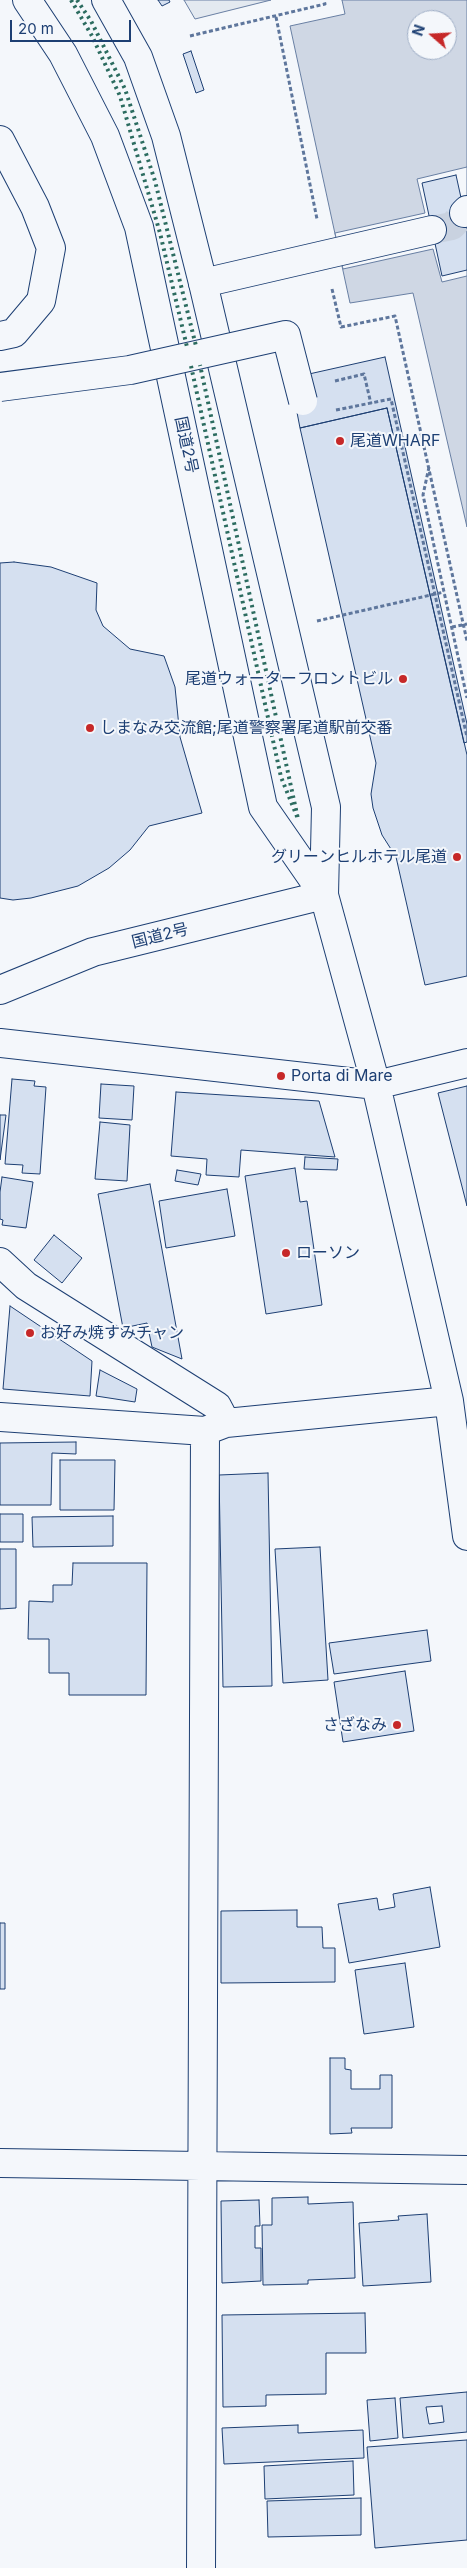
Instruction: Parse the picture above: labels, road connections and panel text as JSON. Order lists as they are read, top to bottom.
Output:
{
  "streets": {
    "main road": ["国道2号"]
  },
  "places": [
    "尾道WHARF",
    "尾道ウォーターフロントビル",
    "しまなみ交流館;尾道警察署尾道駅前交番",
    "グリーンヒルホテル尾道",
    "Porta di Mare",
    "ローソン",
    "お好み焼すみチャン",
    "さざなみ"
  ],
  "scale_bar": "20 m",
  "north": "left"
}
